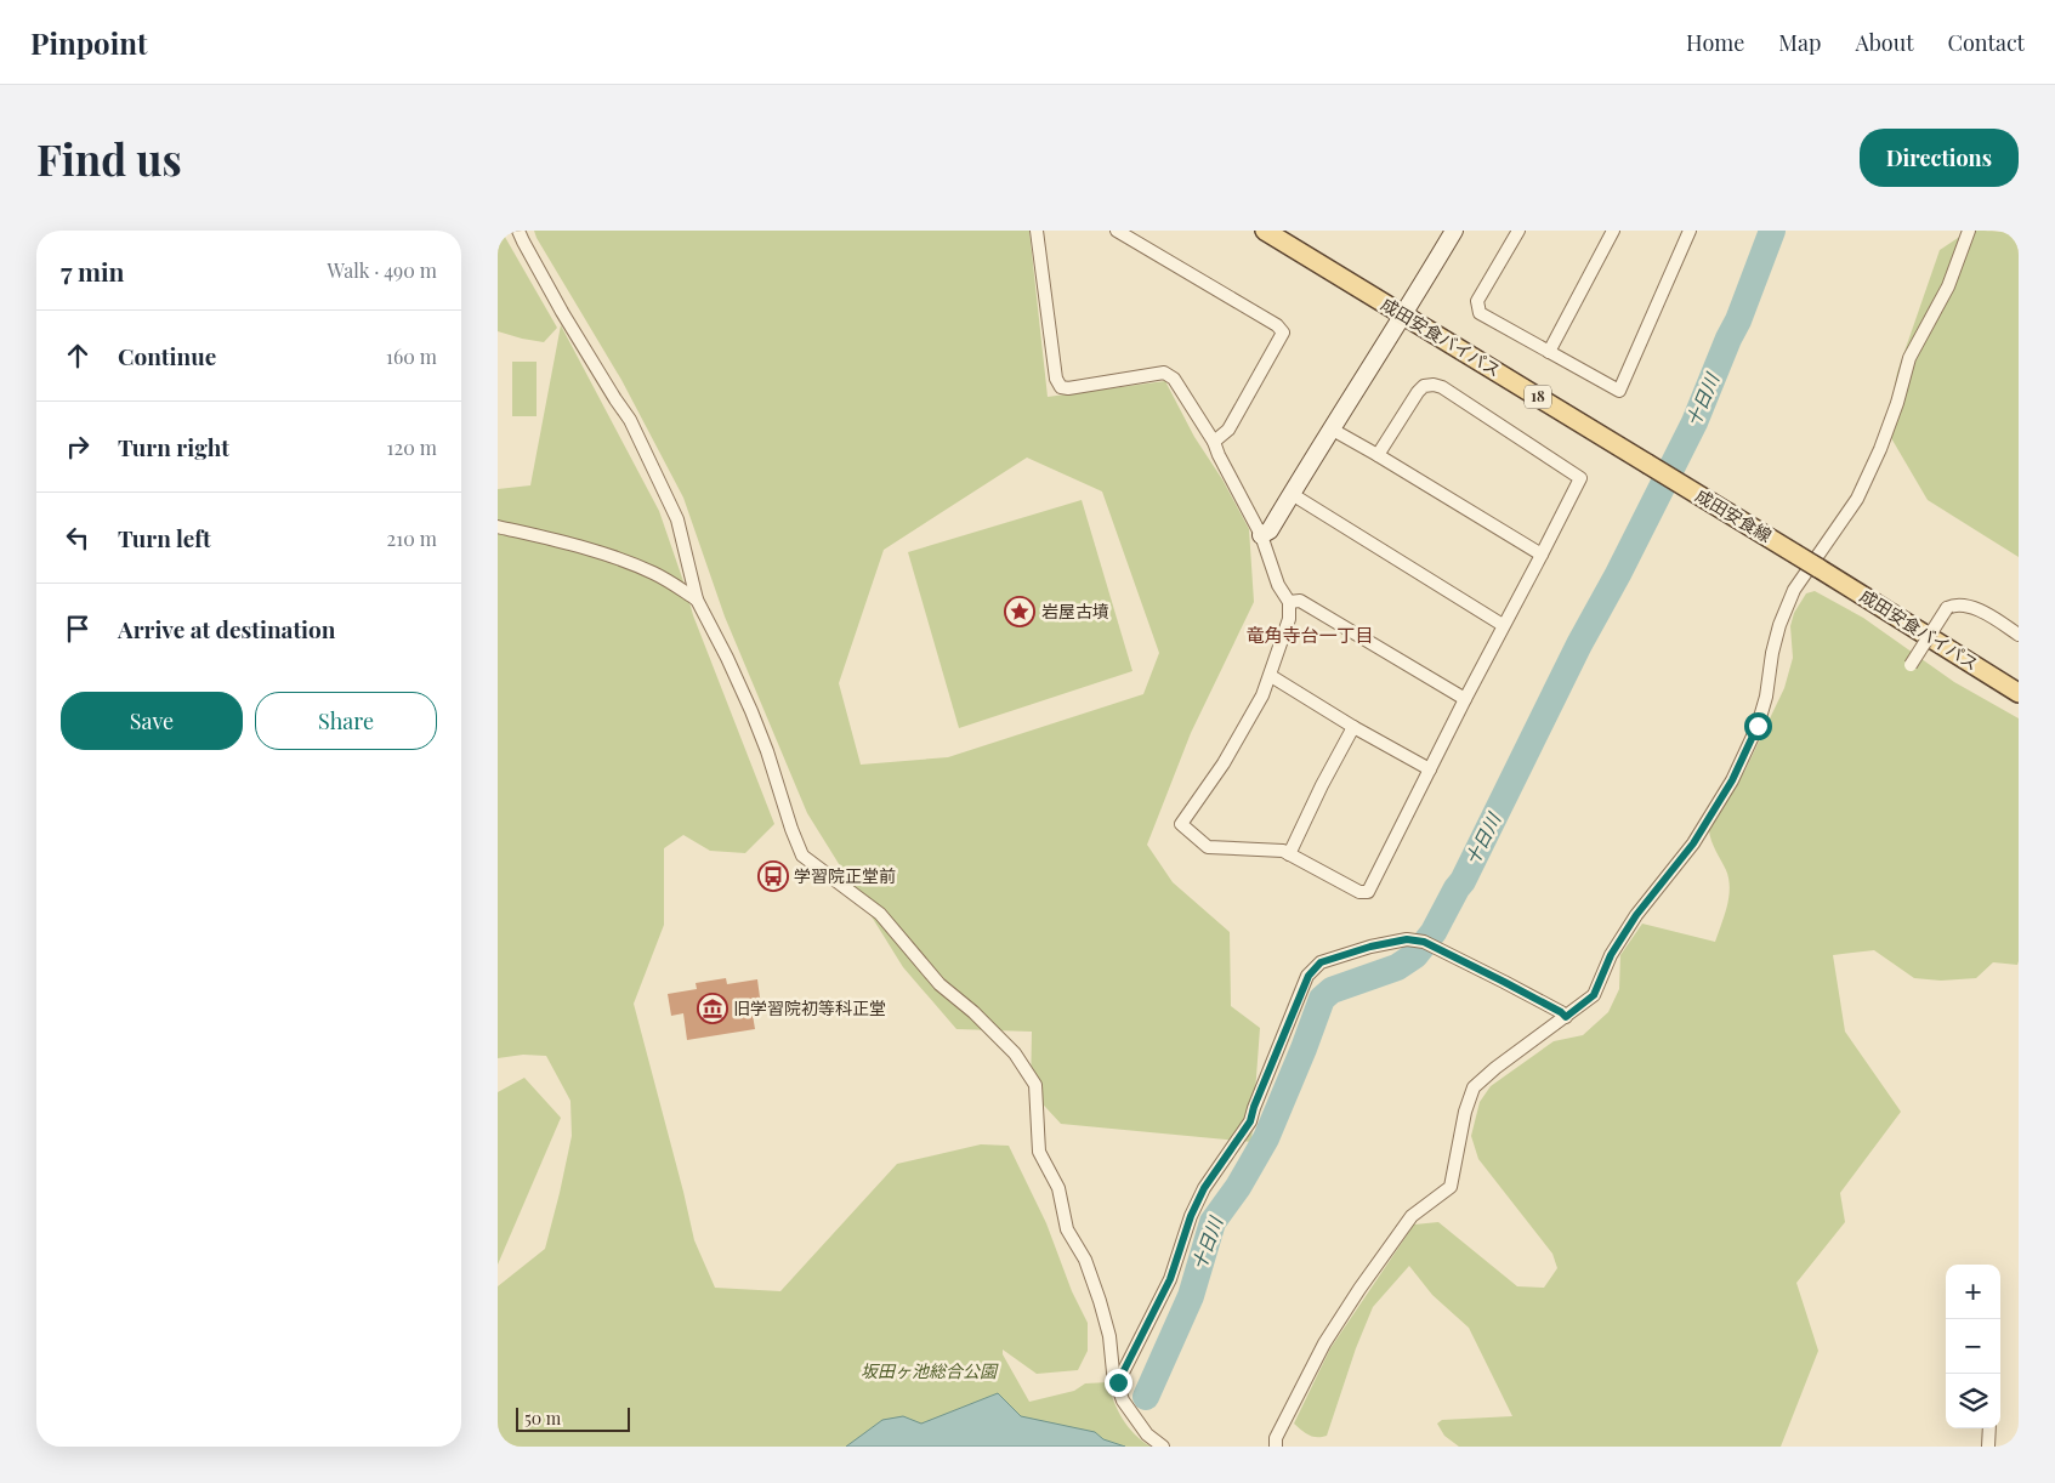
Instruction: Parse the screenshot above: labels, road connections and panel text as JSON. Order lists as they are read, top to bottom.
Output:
{
  "streets": {
    "main road": ["成田安食バイパス", "18", "成田安食線"]
  },
  "crossings": [
    ["成田安食バイパス", "成田安食線"]
  ],
  "districts": ["竜角寺台一丁目"],
  "water": ["十日川"],
  "parks": ["坂田ヶ池総合公園"],
  "places": {
    "place": ["岩屋古墳"],
    "bus stop": ["学習院正堂前"],
    "museum": ["旧学習院初等科正堂"]
  },
  "scale_bar": "50 m",
  "page": {
    "header": "Pinpoint",
    "nav": [
      "Home",
      "Map",
      "About",
      "Contact"
    ],
    "buttons": [
      "Directions",
      ["Save", "Share"]
    ],
    "title": "Find us",
    "heading": ["7 min", "Walk · 490 m"],
    "list": [
      ["Continue", "160 m"],
      ["Turn right", "120 m"],
      ["Turn left", "210 m"],
      "Arrive at destination"
    ],
    "map_buttons": ["+", "−"],
    "scale": "50 m"
  }
}
